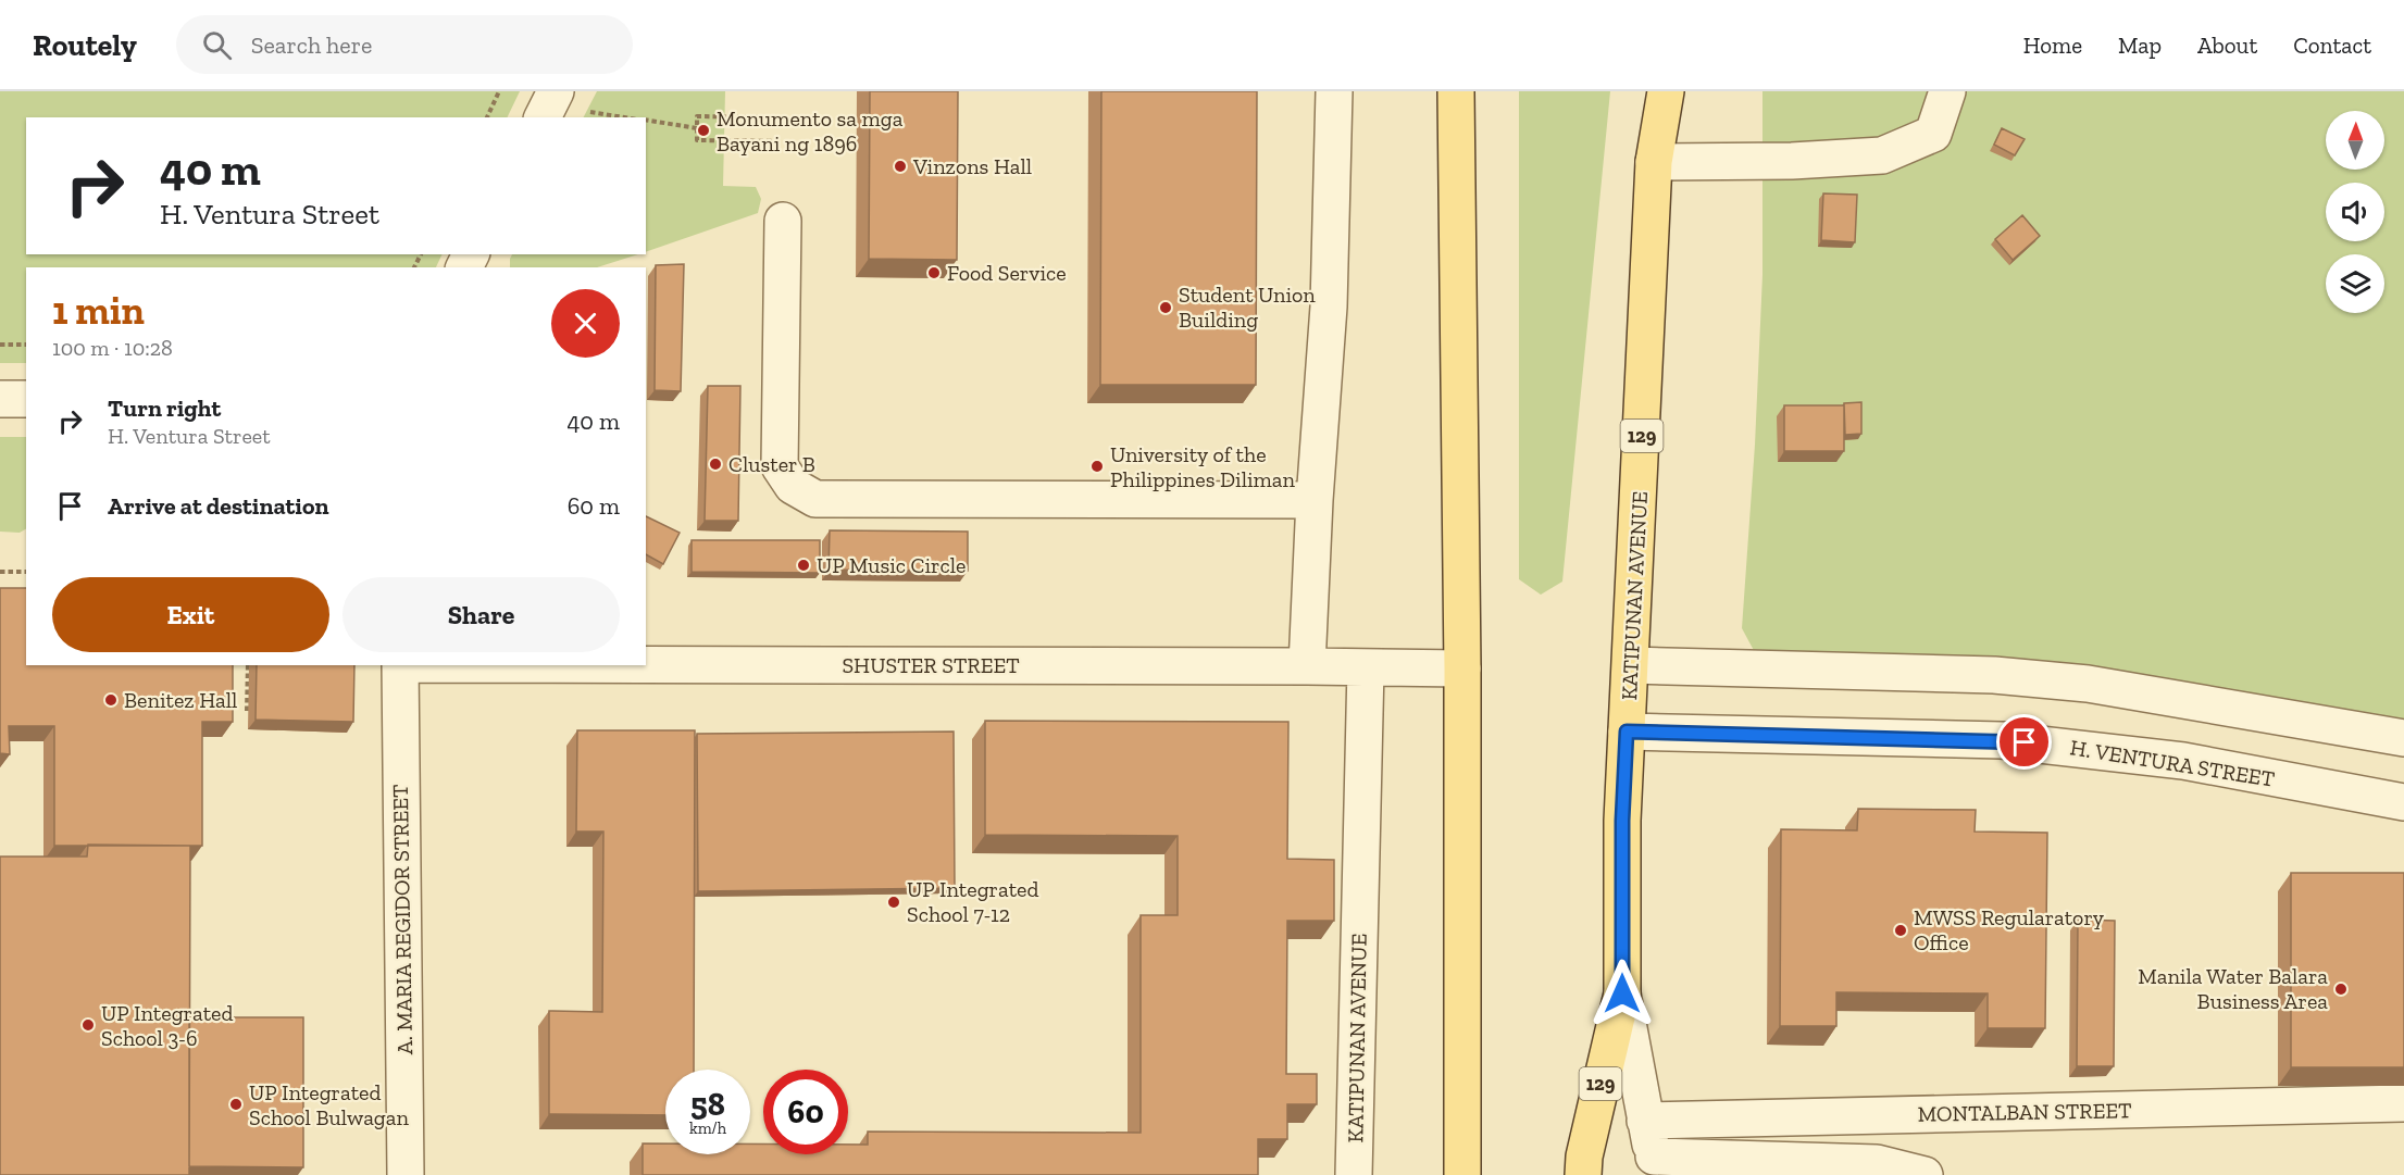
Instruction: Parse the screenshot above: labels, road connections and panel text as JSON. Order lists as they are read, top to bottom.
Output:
{
  "streets": {
    "main road": ["129", "KATIPUNAN AVENUE"],
    "street": [
      "SHUSTER STREET",
      "H. VENTURA STREET",
      "A. MARIA REGIDOR STREET",
      "MONTALBAN STREET"
    ]
  },
  "crossings": [
    ["KATIPUNAN AVENUE", "SHUSTER STREET"],
    ["KATIPUNAN AVENUE", "H. VENTURA STREET"]
  ],
  "places": [
    "Monumento sa mga Bayani ng 1896",
    "Vinzons Hall",
    "Food Service",
    "Student Union Building",
    "Cluster B",
    "University of the Philippines Diliman",
    "UP Music Circle",
    "Benitez Hall",
    "UP Integrated School 7-12",
    "MWSS Regularatory Office",
    "Manila Water Balara Business Area",
    "UP Integrated School 3-6",
    "UP Integrated School Bulwagan"
  ],
  "north": "top",
  "page": {
    "header": "Routely",
    "search": "Search here",
    "nav": [
      "Home",
      "Map",
      "About",
      "Contact"
    ],
    "turn": ["40 m", "H. Ventura Street"],
    "heading": ["1 min", "100 m · 10:28"],
    "list": [
      {
        "name": "Turn right",
        "note": "H. Ventura Street",
        "value": "40 m"
      },
      {
        "name": "Arrive at destination",
        "value": "60 m"
      }
    ],
    "buttons": ["Exit", "Share"],
    "speed": "58 km/h",
    "limit": "60"
  }
}
